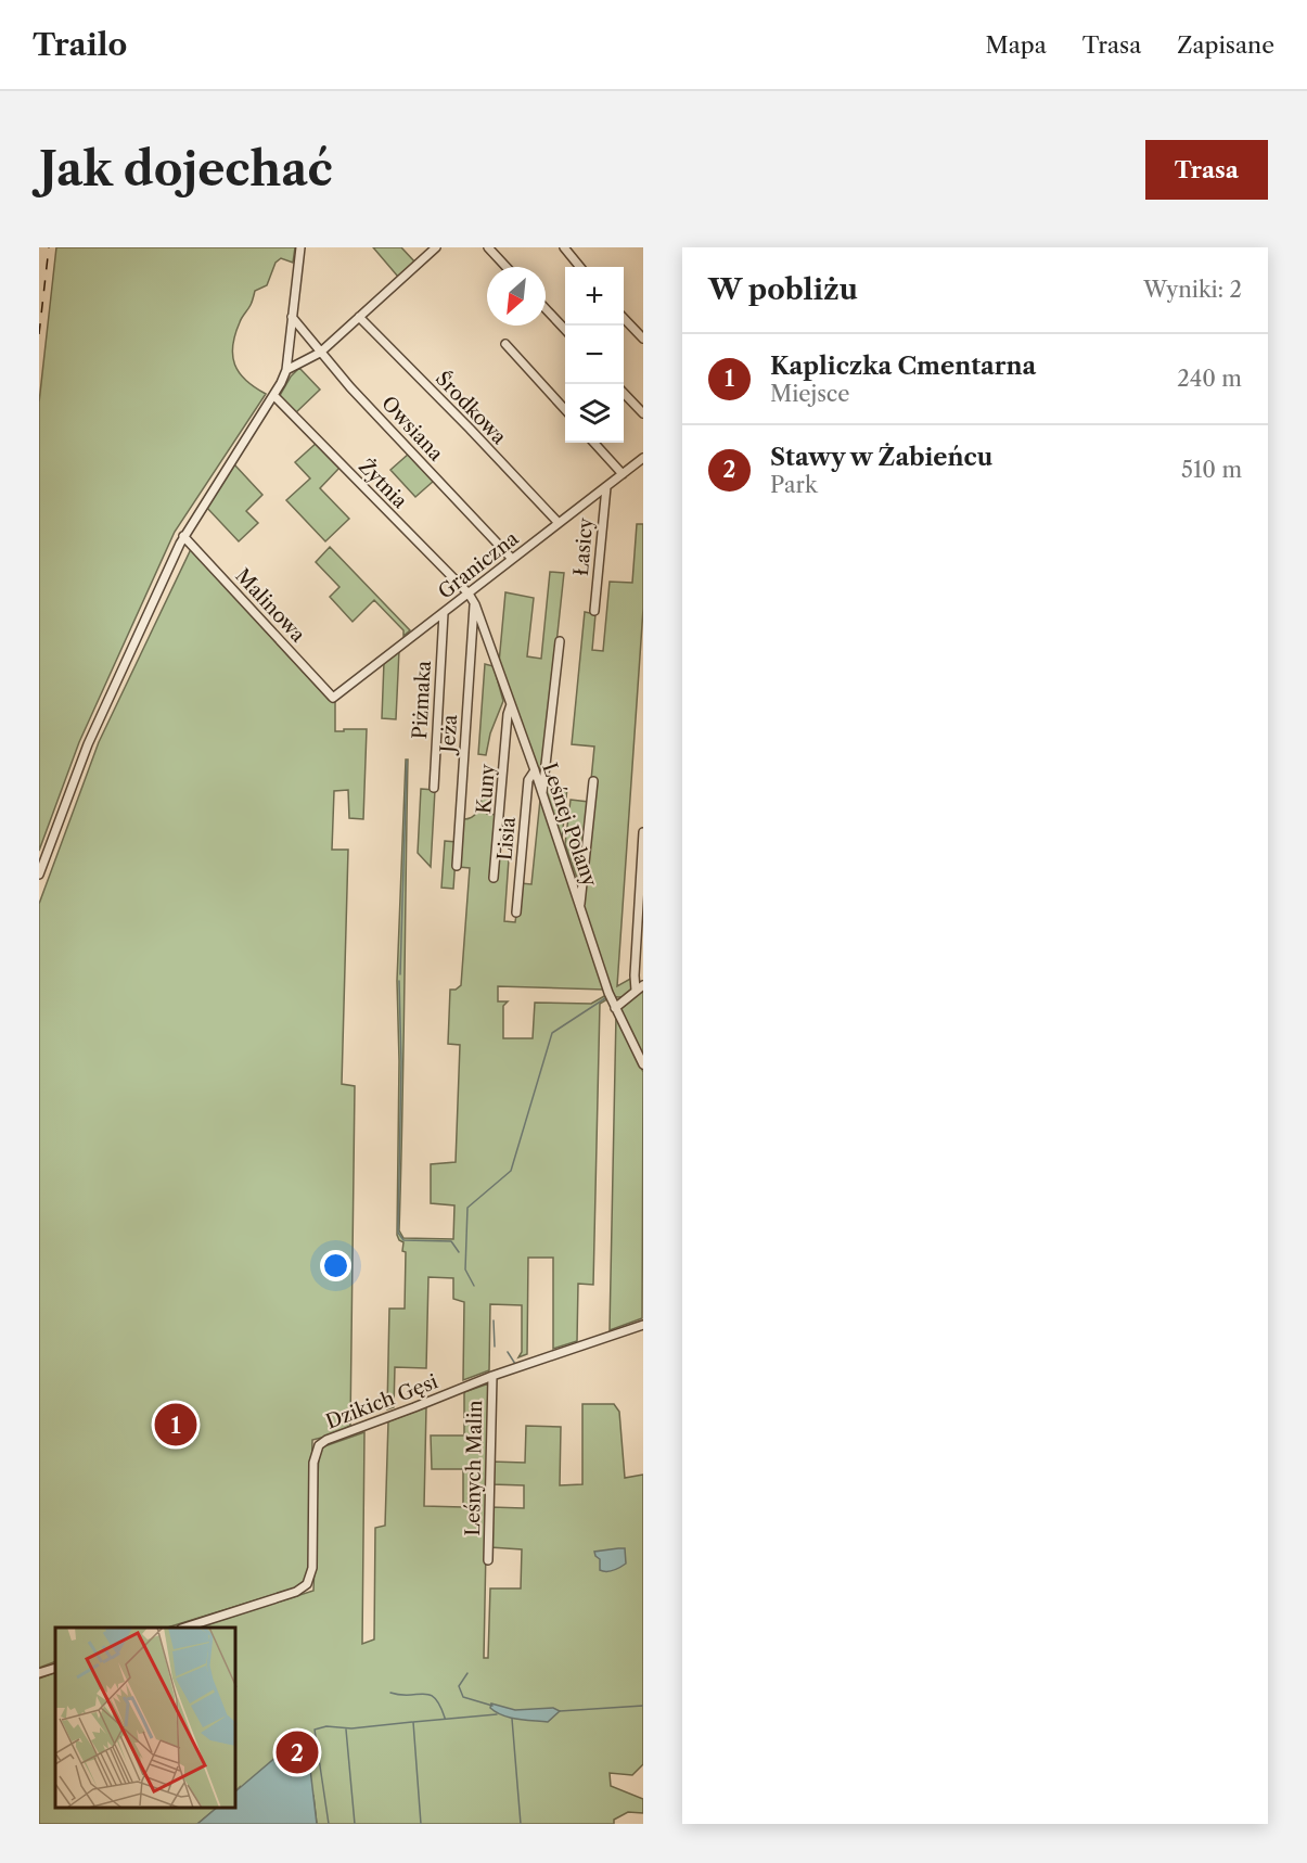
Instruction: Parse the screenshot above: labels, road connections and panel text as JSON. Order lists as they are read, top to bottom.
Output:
{
  "streets": {
    "street": [
      "Środkowa",
      "Owsiana",
      "Żytnia",
      "Łasicy",
      "Graniczna",
      "Malinowa",
      "Piżmaka",
      "Jeża",
      "Kuny",
      "Leśnej Polany",
      "Lisia",
      "Dzikich Gęsi",
      "Leśnych Malin"
    ]
  },
  "crossings": [
    ["Środkowa", "Graniczna"],
    ["Owsiana", "Graniczna"],
    ["Żytnia", "Graniczna"],
    ["Żytnia", "Leśnej Polany"],
    ["Łasicy", "Graniczna"],
    ["Graniczna", "Malinowa"],
    ["Graniczna", "Piżmaka"],
    ["Graniczna", "Leśnej Polany"],
    ["Jeża", "Leśnej Polany"],
    ["Kuny", "Leśnej Polany"],
    ["Leśnej Polany", "Lisia"],
    ["Dzikich Gęsi", "Leśnych Malin"]
  ],
  "north": "bottom left",
  "page": {
    "header": "Trailo",
    "nav": ["Mapa", "Trasa", "Zapisane"],
    "buttons": "Trasa",
    "title": "Jak dojechać",
    "heading": ["W pobliżu", "Wyniki: 2"],
    "map_buttons": ["+", "−"],
    "list": [
      {
        "mark": "1",
        "name": "Kapliczka Cmentarna",
        "note": "Miejsce",
        "value": "240 m"
      },
      {
        "mark": "2",
        "name": "Stawy w Żabieńcu",
        "note": "Park",
        "value": "510 m"
      }
    ],
    "pins": ["1", "2"]
  }
}
